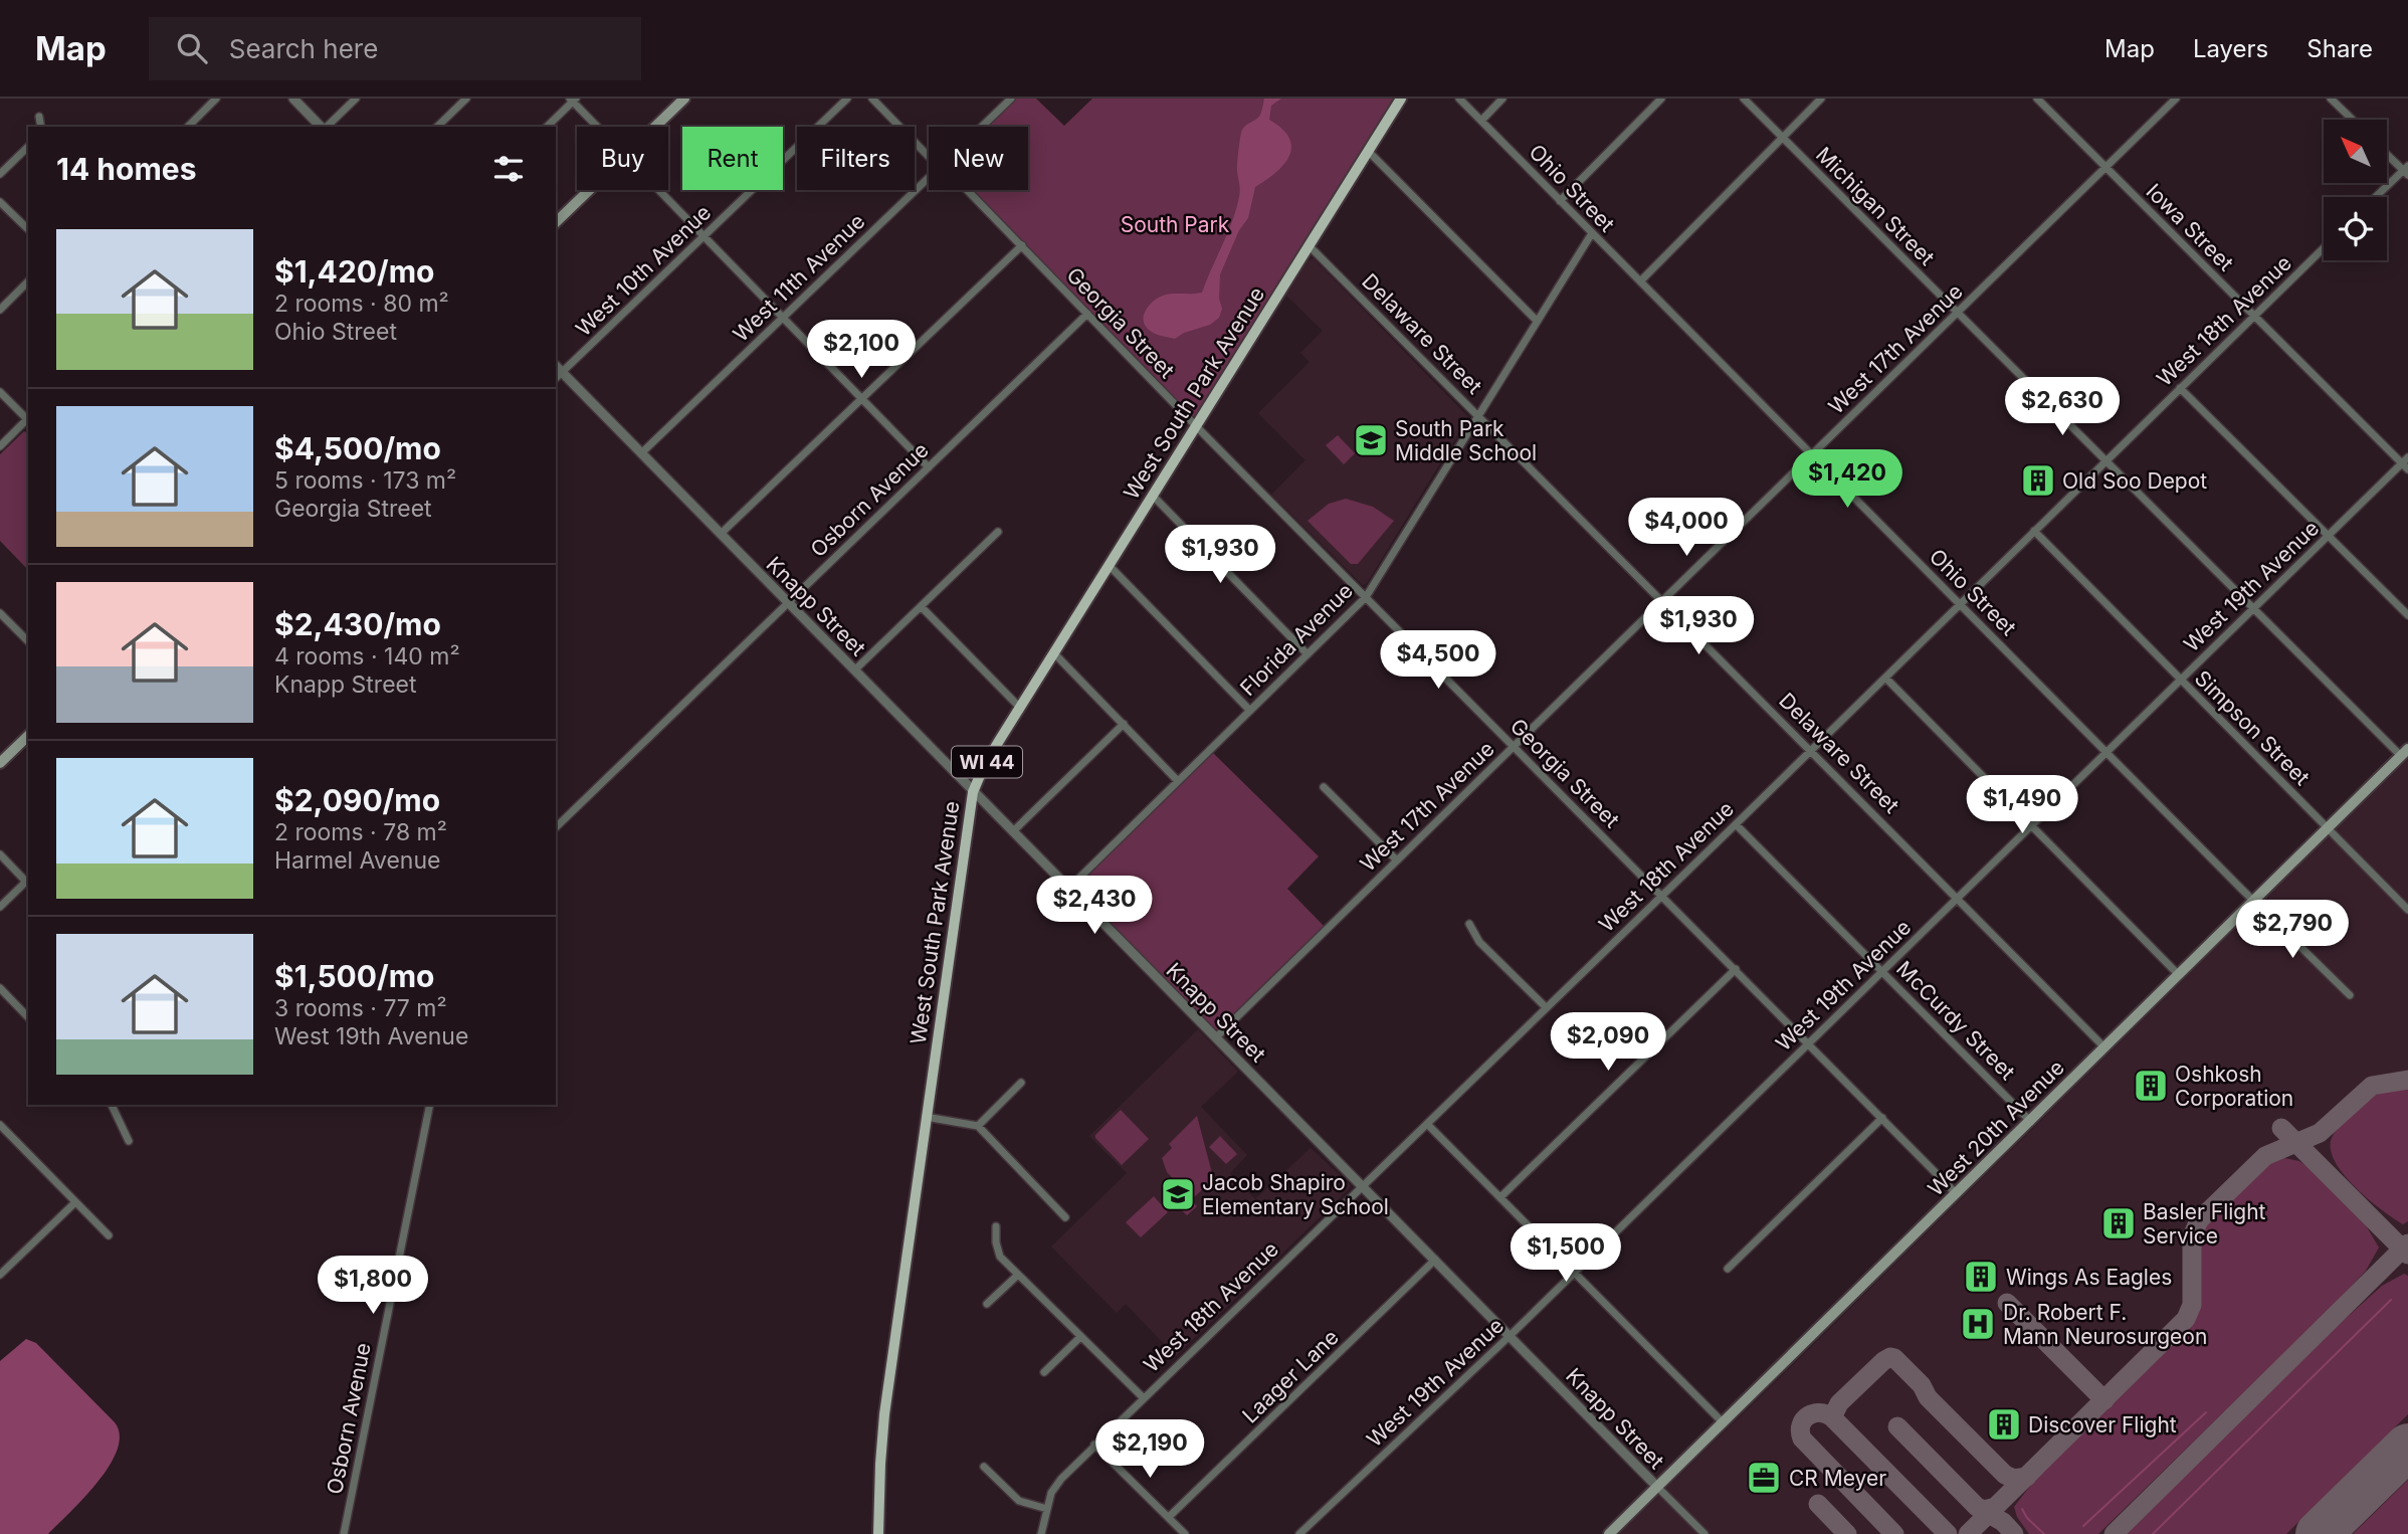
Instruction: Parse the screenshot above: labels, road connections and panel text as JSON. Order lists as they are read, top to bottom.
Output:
{
  "streets": {
    "main road": ["West South Park Avenue", "WI 44", "West 20th Avenue"],
    "street": [
      "Ohio Street",
      "Michigan Street",
      "Iowa Street",
      "West 10th Avenue",
      "West 11th Avenue",
      "West 18th Avenue",
      "Georgia Street",
      "Delaware Street",
      "West 17th Avenue",
      "Osborn Avenue",
      "West 19th Avenue",
      "Knapp Street",
      "Florida Avenue",
      "Simpson Street",
      "McCurdy Street",
      "Laager Lane"
    ]
  },
  "crossings": [
    ["Ohio Street", "West 18th Avenue"],
    ["Ohio Street", "West 17th Avenue"],
    ["Ohio Street", "West 19th Avenue"],
    ["Ohio Street", "Florida Avenue"],
    ["Ohio Street", "West 20th Avenue"],
    ["Michigan Street", "West 18th Avenue"],
    ["Michigan Street", "West 17th Avenue"],
    ["Michigan Street", "West 19th Avenue"],
    ["Michigan Street", "West 20th Avenue"],
    ["Iowa Street", "West 18th Avenue"],
    ["Iowa Street", "West 17th Avenue"],
    ["Iowa Street", "West 19th Avenue"],
    ["West 10th Avenue", "Knapp Street"],
    ["West 11th Avenue", "Knapp Street"],
    ["West 18th Avenue", "Georgia Street"],
    ["West 18th Avenue", "Delaware Street"],
    ["West 18th Avenue", "Knapp Street"],
    ["West 18th Avenue", "Simpson Street"],
    ["West 18th Avenue", "McCurdy Street"],
    ["Georgia Street", "West 17th Avenue"],
    ["Georgia Street", "West South Park Avenue"],
    ["Georgia Street", "Osborn Avenue"],
    ["Georgia Street", "West 19th Avenue"],
    ["Georgia Street", "Florida Avenue"],
    ["Georgia Street", "West 20th Avenue"],
    ["Delaware Street", "West 17th Avenue"],
    ["Delaware Street", "West South Park Avenue"],
    ["Delaware Street", "West 19th Avenue"],
    ["Delaware Street", "Florida Avenue"],
    ["Delaware Street", "West 20th Avenue"],
    ["West 17th Avenue", "Knapp Street"],
    ["West South Park Avenue", "Knapp Street"],
    ["Osborn Avenue", "Knapp Street"],
    ["West 19th Avenue", "Knapp Street"],
    ["West 19th Avenue", "Simpson Street"],
    ["West 19th Avenue", "McCurdy Street"],
    ["Knapp Street", "Florida Avenue"],
    ["Knapp Street", "West 20th Avenue"],
    ["Knapp Street", "Laager Lane"],
    ["Simpson Street", "West 20th Avenue"],
    ["McCurdy Street", "West 20th Avenue"]
  ],
  "parks": ["South Park"],
  "places": {
    "school or university": ["South Park Middle School", "Jacob Shapiro Elementary School"],
    "building": [
      "Old Soo Depot",
      "Oshkosh Corporation",
      "Basler Flight Service",
      "Wings As Eagles",
      "Discover Flight"
    ],
    "hospital": ["Dr. Robert F. Mann Neurosurgeon"],
    "office": ["CR Meyer"]
  },
  "north": "top left",
  "page": {
    "header": "Map",
    "search": "Search here",
    "nav": ["Map", "Layers", "Share"],
    "chip": [
      "Buy",
      "Rent",
      "Filters",
      "New"
    ],
    "heading": "14 homes",
    "list": [
      {
        "name": "$1,420/mo",
        "note": "2 rooms · 80 m² · Ohio Street"
      },
      {
        "name": "$4,500/mo",
        "note": "5 rooms · 173 m² · Georgia Street"
      },
      {
        "name": "$2,430/mo",
        "note": "4 rooms · 140 m² · Knapp Street"
      },
      {
        "name": "$2,090/mo",
        "note": "2 rooms · 78 m² · Harmel Avenue"
      },
      {
        "name": "$1,500/mo",
        "note": "3 rooms · 77 m² · West 19th Avenue"
      }
    ],
    "price": [
      "$2,100",
      "$2,630",
      "$1,420",
      "$4,000",
      "$1,930",
      "$1,930",
      "$4,500",
      "$1,490",
      "$2,430",
      "$2,790",
      "$2,090",
      "$1,500",
      "$1,800",
      "$2,190"
    ]
  }
}
